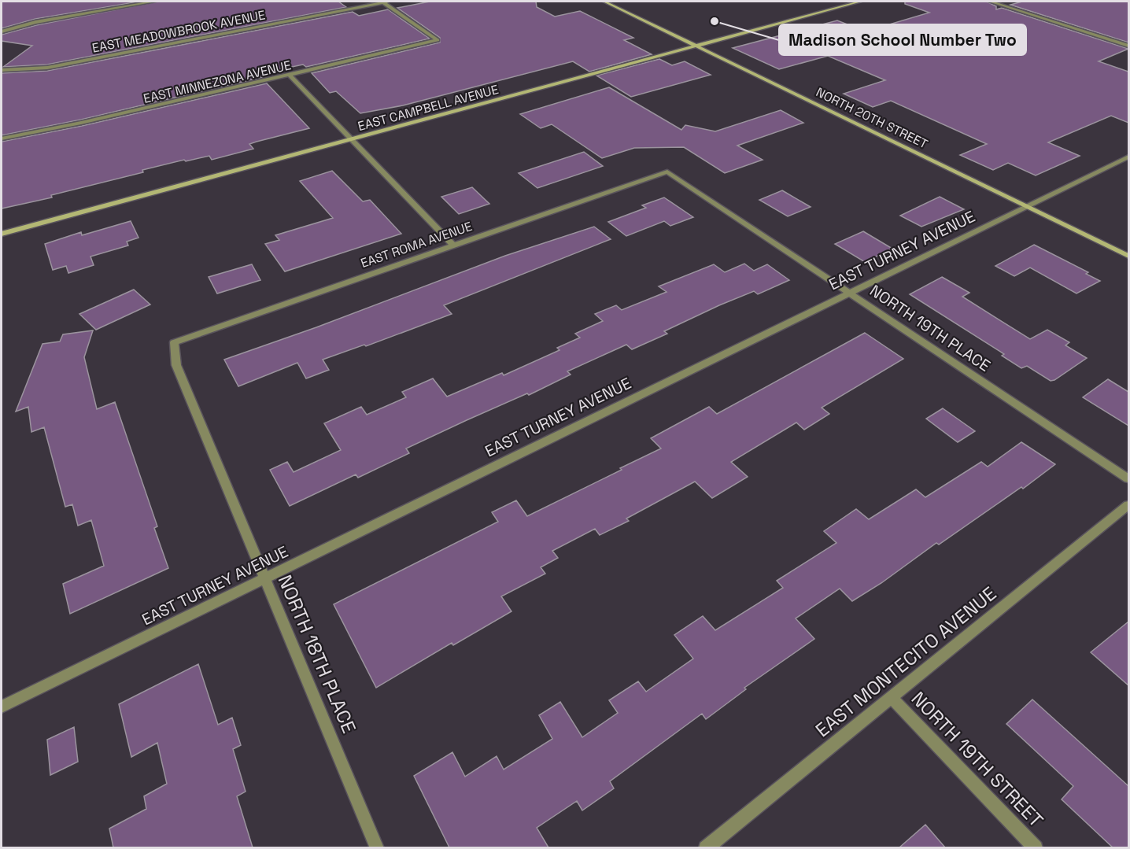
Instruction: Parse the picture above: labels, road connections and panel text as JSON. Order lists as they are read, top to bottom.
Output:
{
  "streets": {
    "street": [
      "EAST MEADOWBROOK AVENUE",
      "EAST MINNEZONA AVENUE",
      "EAST CAMPBELL AVENUE",
      "NORTH 20TH STREET",
      "EAST ROMA AVENUE",
      "EAST TURNEY AVENUE",
      "NORTH 19TH PLACE",
      "NORTH 18TH PLACE",
      "EAST MONTECITO AVENUE",
      "NORTH 19TH STREET"
    ]
  },
  "crossings": [
    ["EAST MEADOWBROOK AVENUE", "EAST MINNEZONA AVENUE"],
    ["EAST CAMPBELL AVENUE", "NORTH 20TH STREET"],
    ["NORTH 20TH STREET", "EAST TURNEY AVENUE"],
    ["EAST ROMA AVENUE", "NORTH 19TH PLACE"],
    ["EAST ROMA AVENUE", "NORTH 18TH PLACE"],
    ["EAST TURNEY AVENUE", "NORTH 19TH PLACE"],
    ["EAST TURNEY AVENUE", "NORTH 18TH PLACE"],
    ["EAST MONTECITO AVENUE", "NORTH 19TH STREET"]
  ],
  "places": ["Madison School Number Two"]
}
